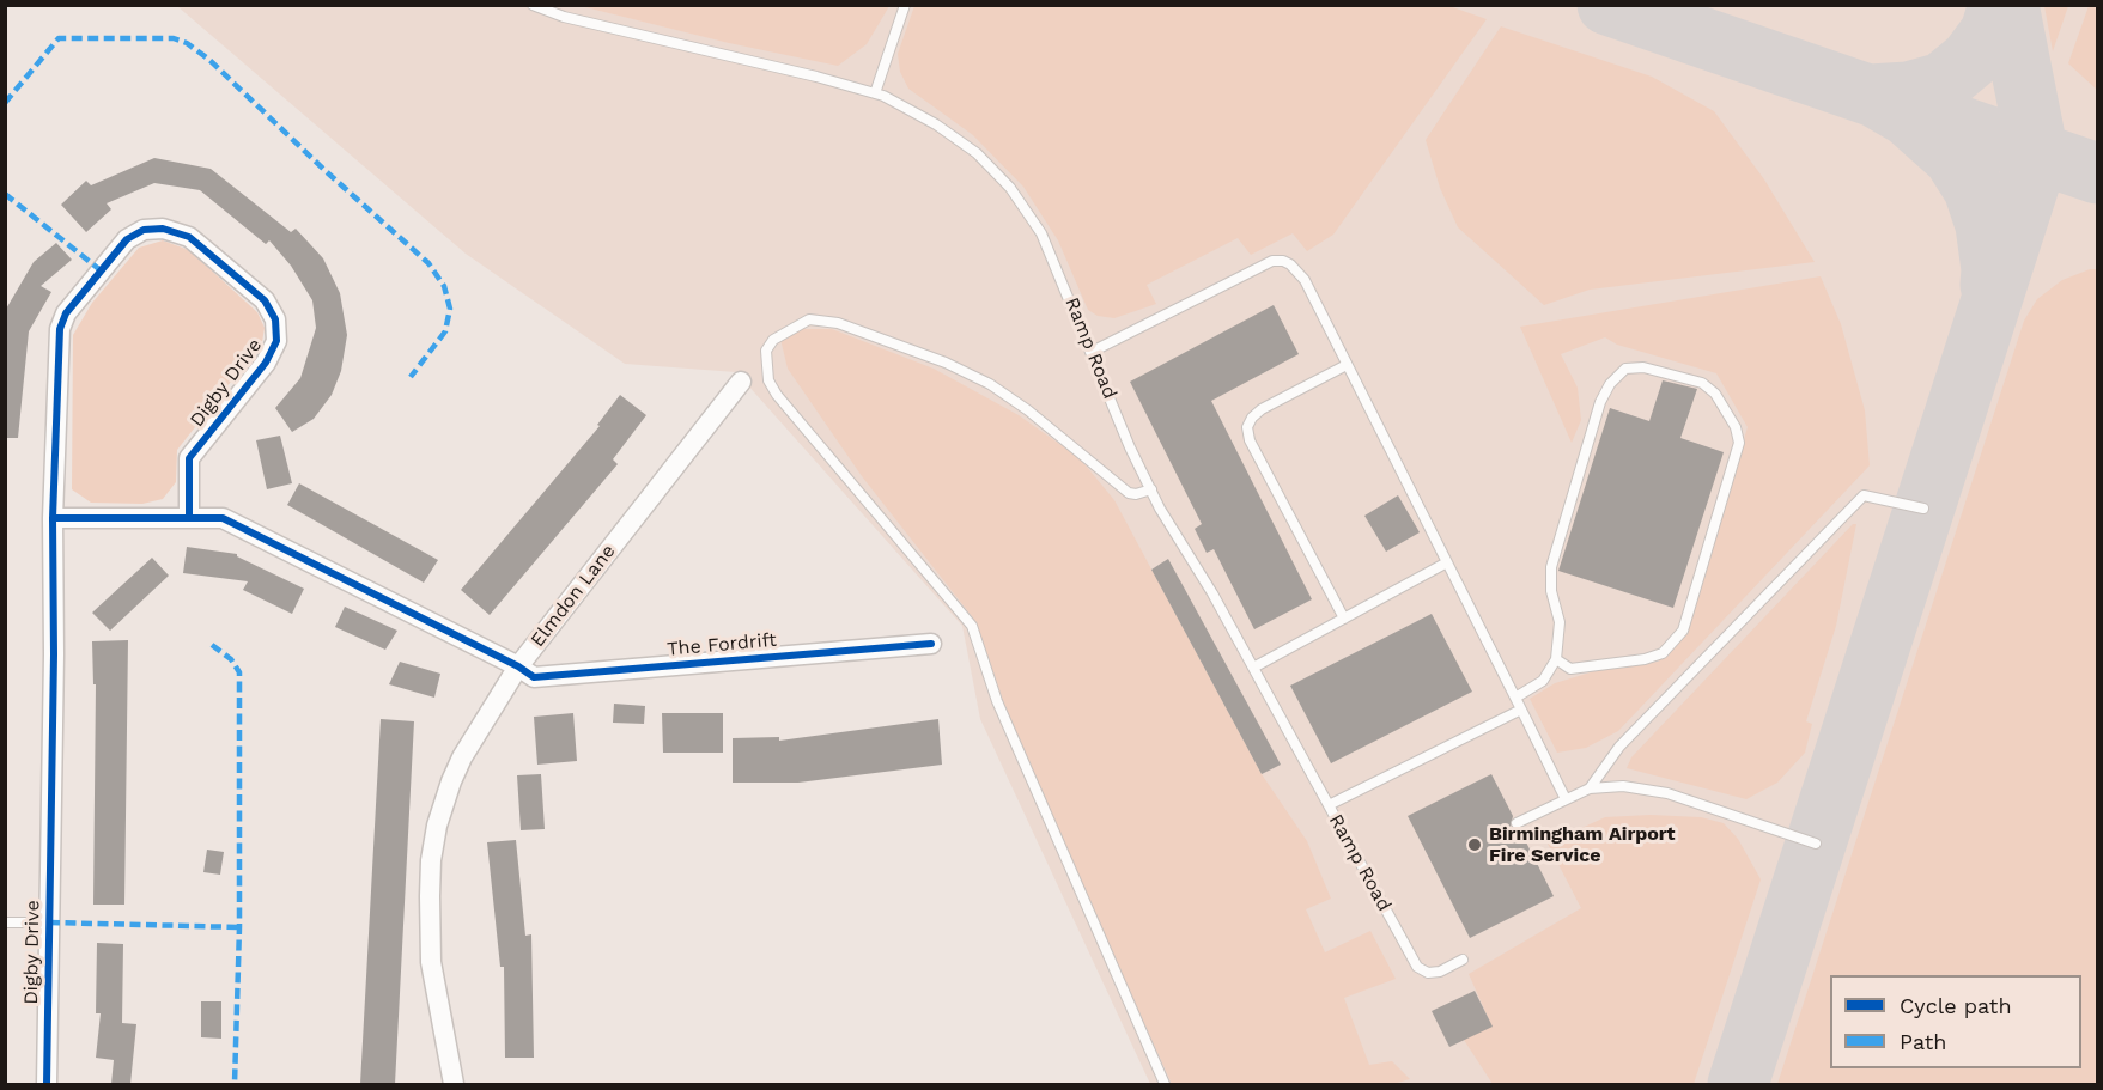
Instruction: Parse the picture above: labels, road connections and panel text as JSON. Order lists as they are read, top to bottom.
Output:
{
  "streets": {
    "street": ["Digby Drive", "Elmdon Lane", "The Fordrift"],
    "lane": ["Ramp Road"]
  },
  "crossings": [
    ["Elmdon Lane", "The Fordrift"]
  ],
  "places": ["Birmingham Airport Fire Service"],
  "legend": ["Cycle path", "Path"]
}
